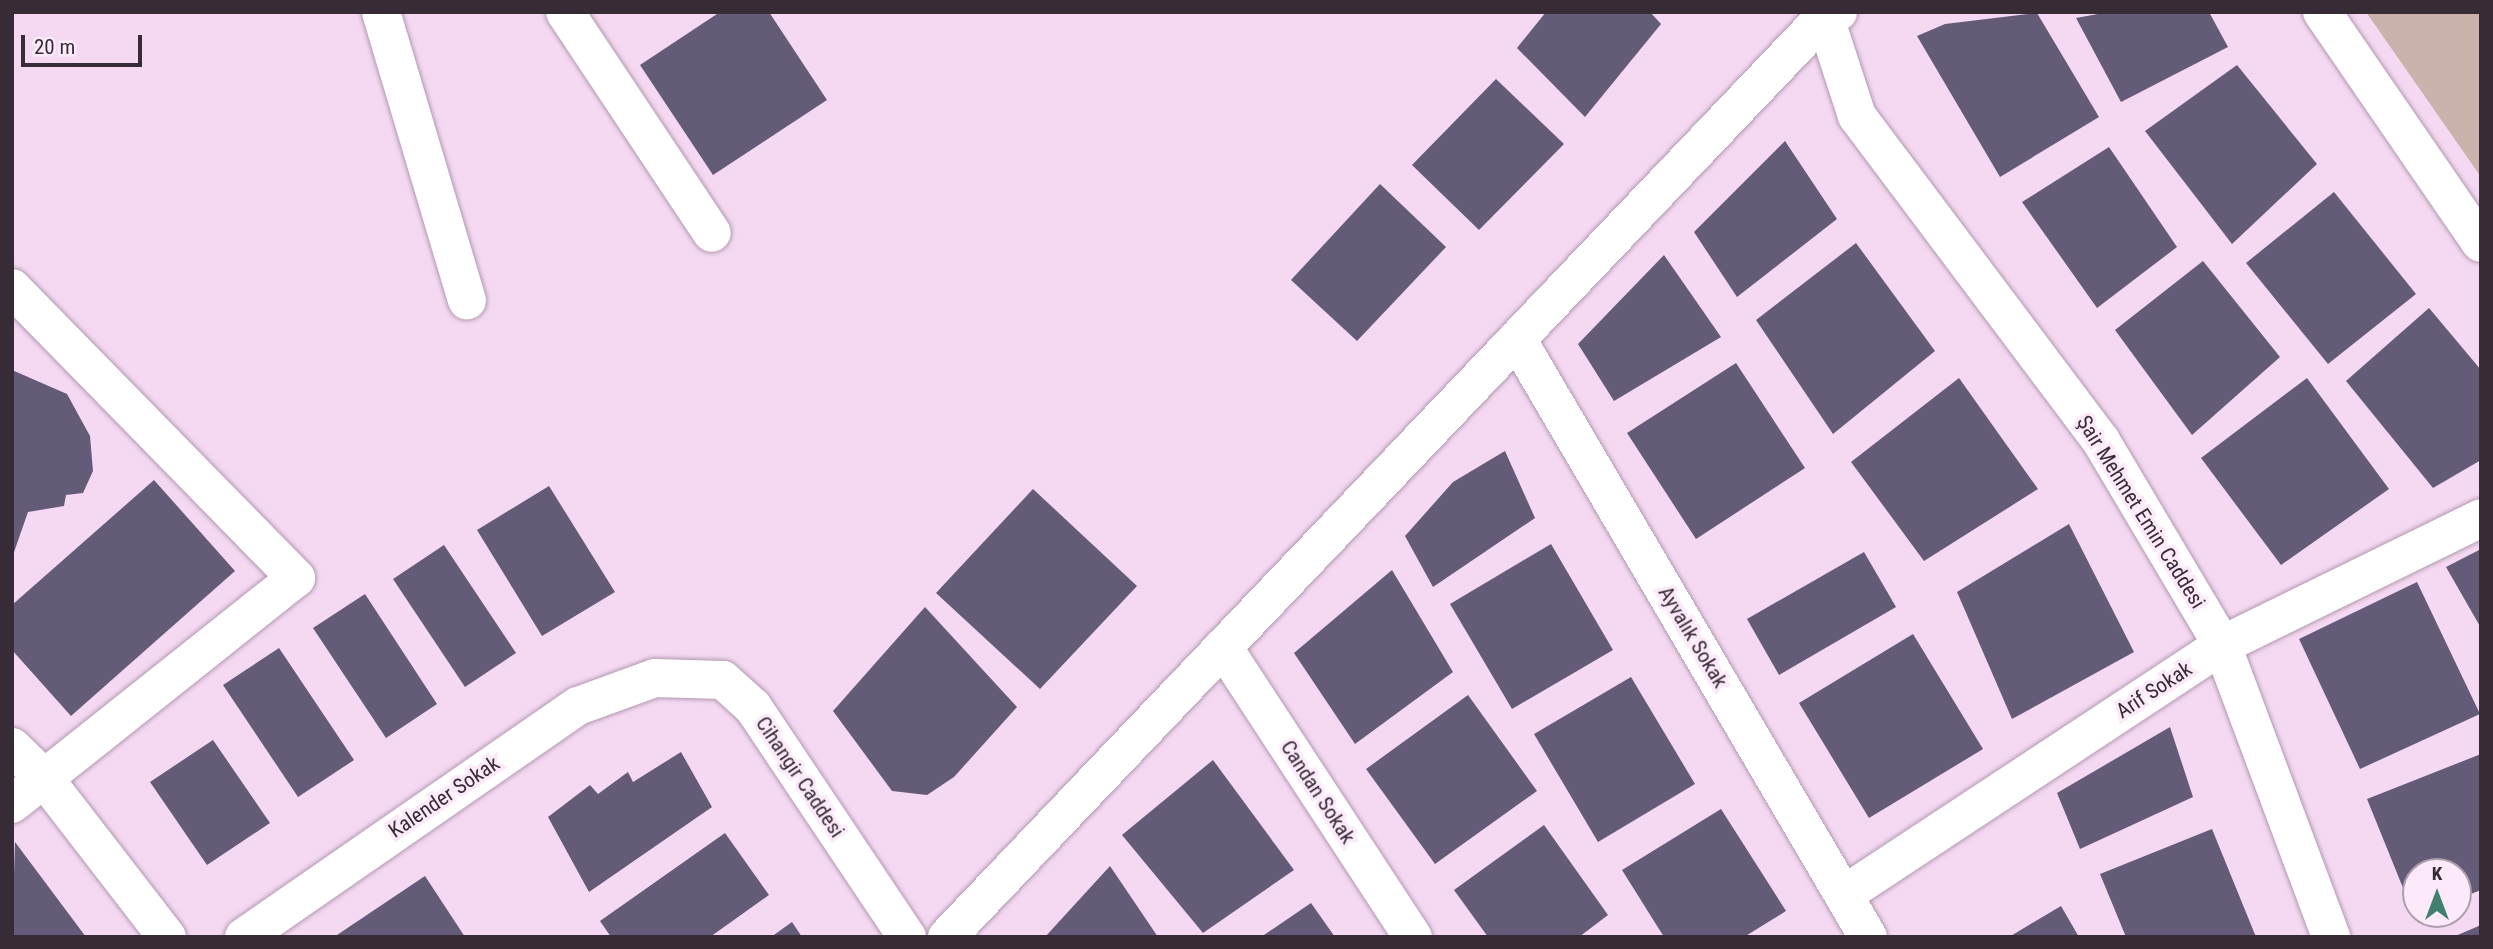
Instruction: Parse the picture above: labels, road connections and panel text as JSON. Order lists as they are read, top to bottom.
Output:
{
  "streets": {
    "street": [
      "Şair Mehmet Emin Caddesi",
      "Ayvalık Sokak",
      "Arif Sokak",
      "Cihangir Caddesi",
      "Candan Sokak",
      "Kalender Sokak"
    ]
  },
  "crossings": [
    ["Şair Mehmet Emin Caddesi", "Arif Sokak"],
    ["Ayvalık Sokak", "Arif Sokak"],
    ["Cihangir Caddesi", "Kalender Sokak"]
  ],
  "scale_bar": "20 m",
  "north": "top"
}
